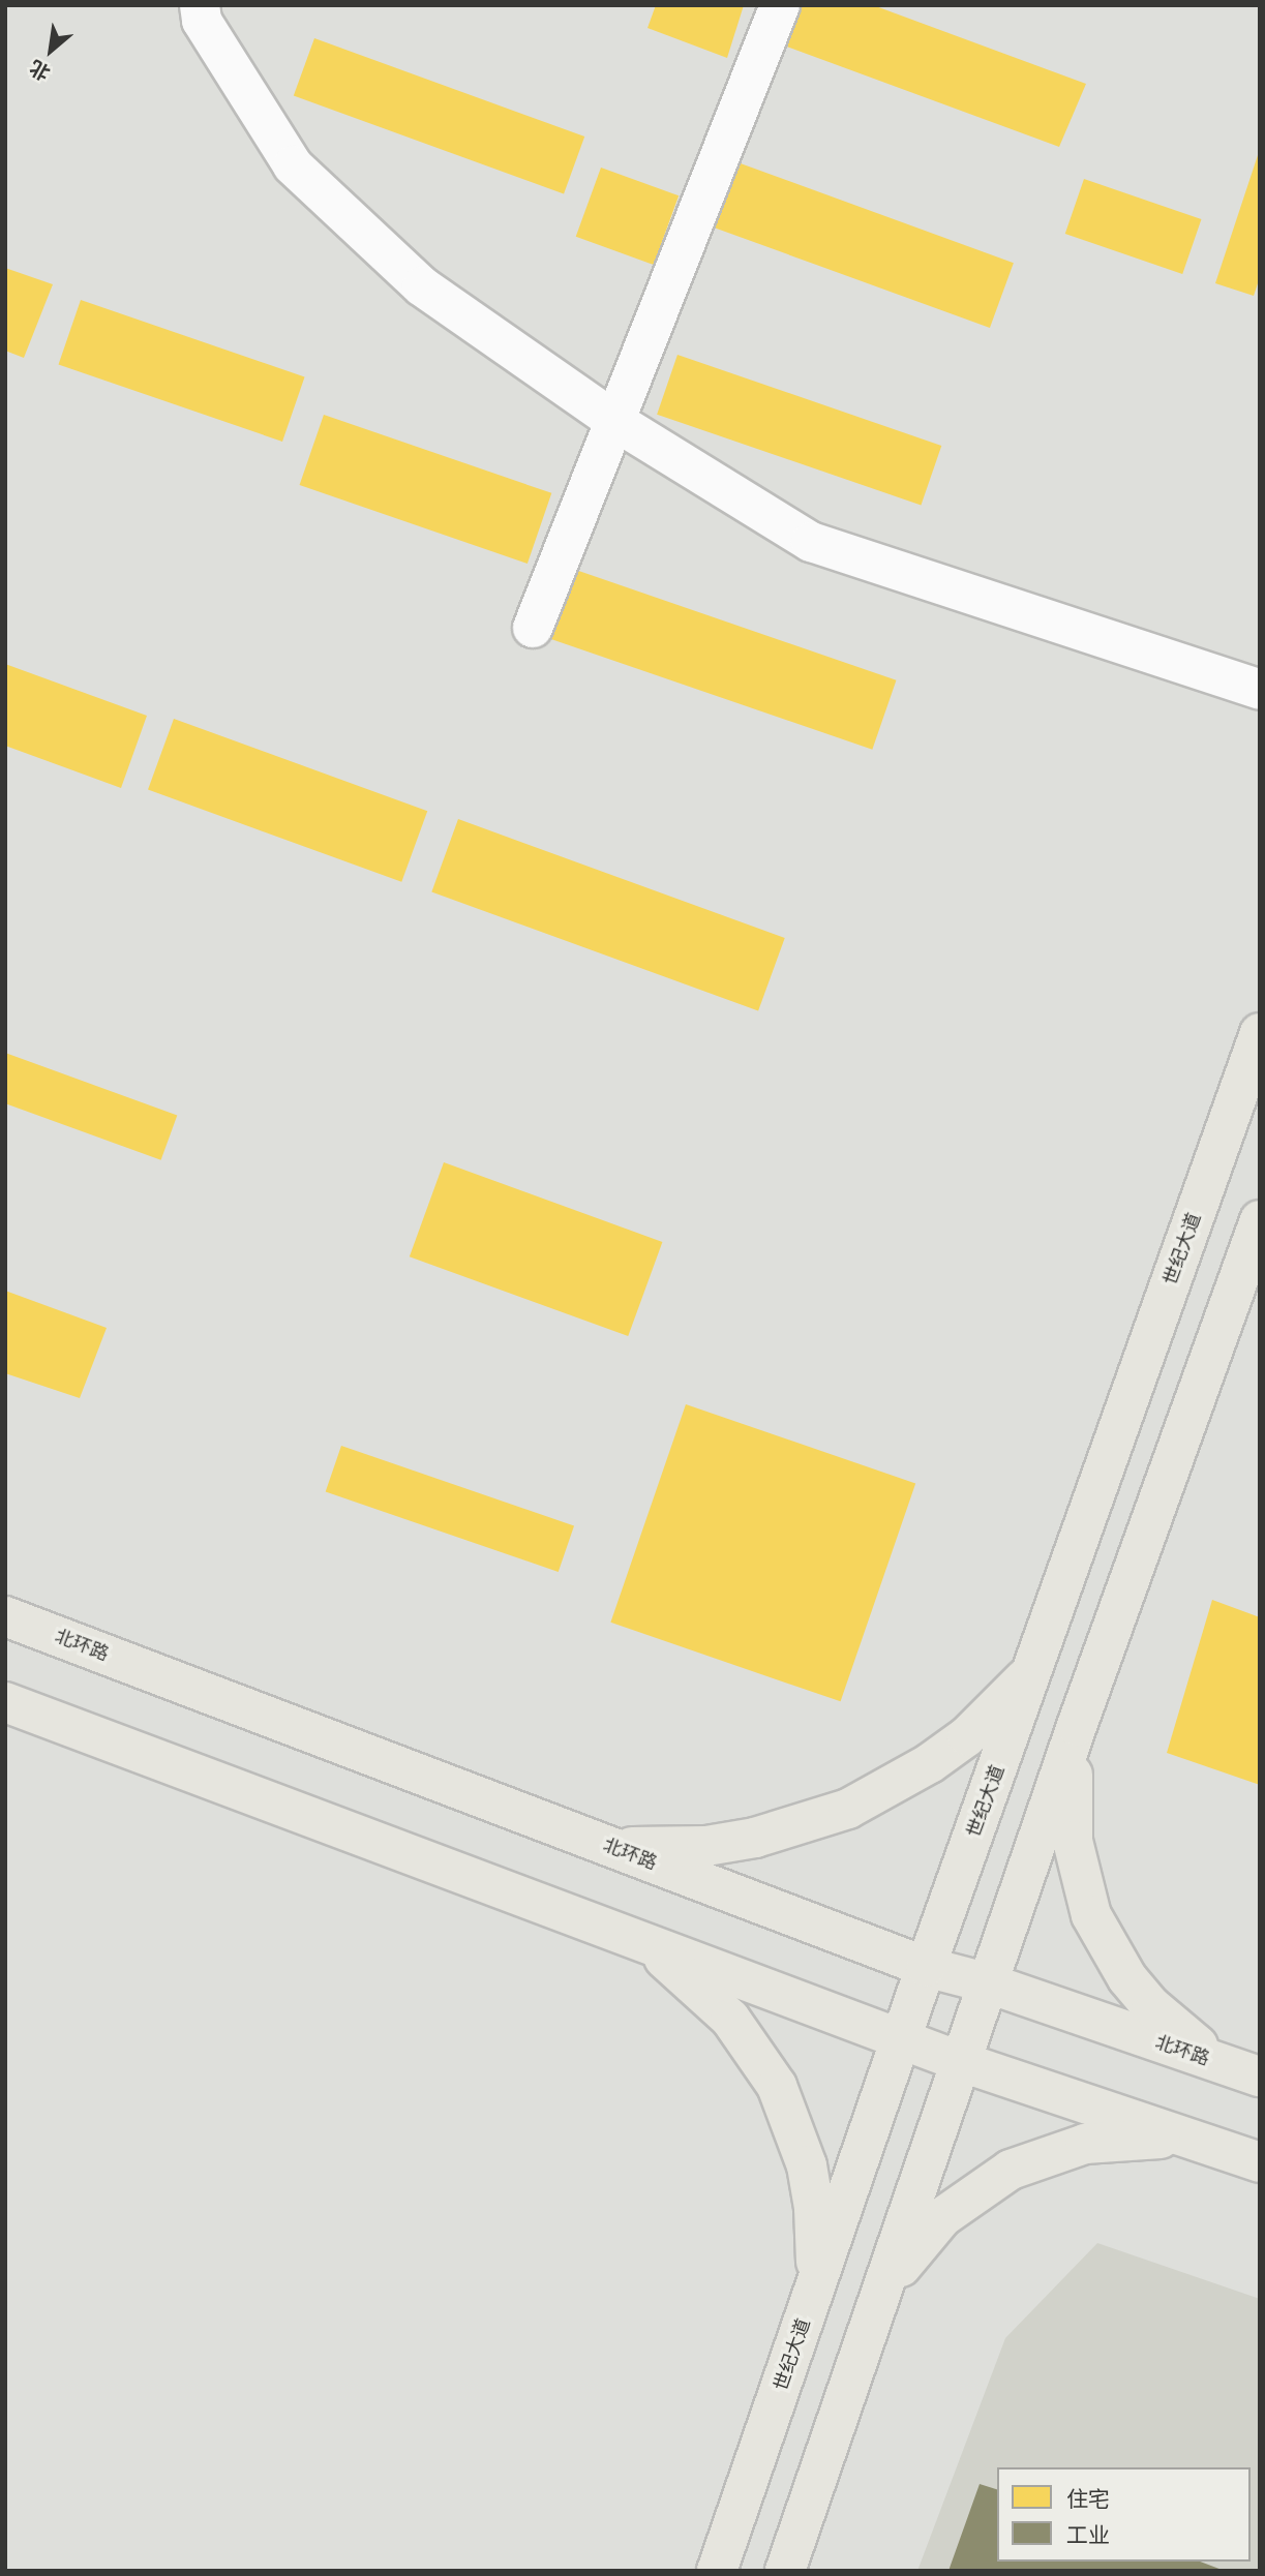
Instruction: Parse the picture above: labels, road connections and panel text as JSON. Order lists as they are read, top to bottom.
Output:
{
  "streets": {
    "main road": ["世纪大道", "北环路"]
  },
  "crossings": [
    ["世纪大道", "北环路"]
  ],
  "legend": ["住宅", "工业"],
  "north": "bottom left"
}
